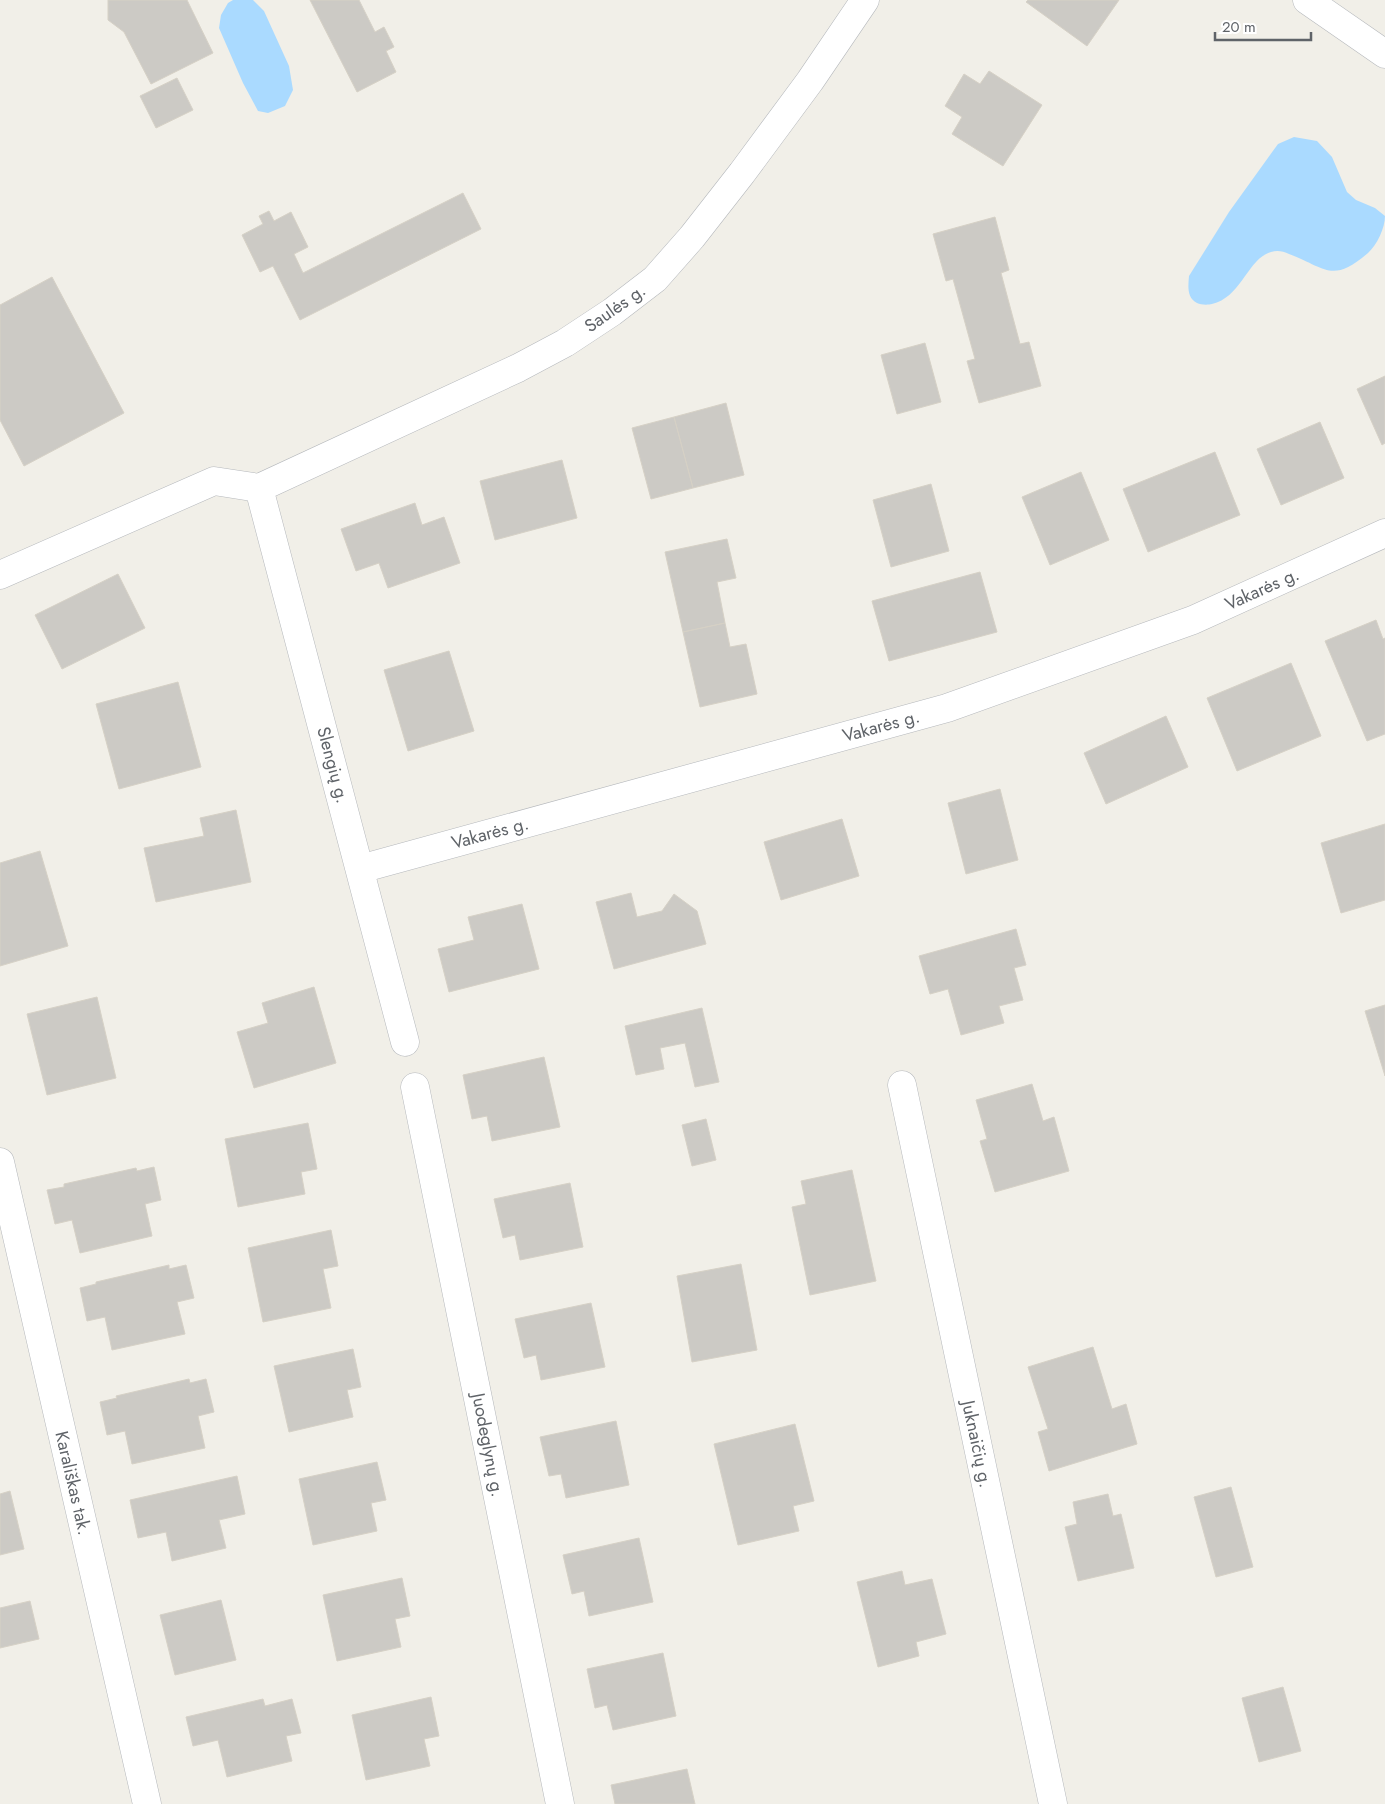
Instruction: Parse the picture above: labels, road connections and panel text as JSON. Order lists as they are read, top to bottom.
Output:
{
  "streets": {
    "street": [
      "Saulės g.",
      "Vakarės g.",
      "Slengių g.",
      "Juknaičių g.",
      "Juodeglynų g.",
      "Karališkas tak."
    ]
  },
  "crossings": [
    ["Saulės g.", "Slengių g."],
    ["Vakarės g.", "Slengių g."]
  ],
  "scale_bar": "20 m"
}
